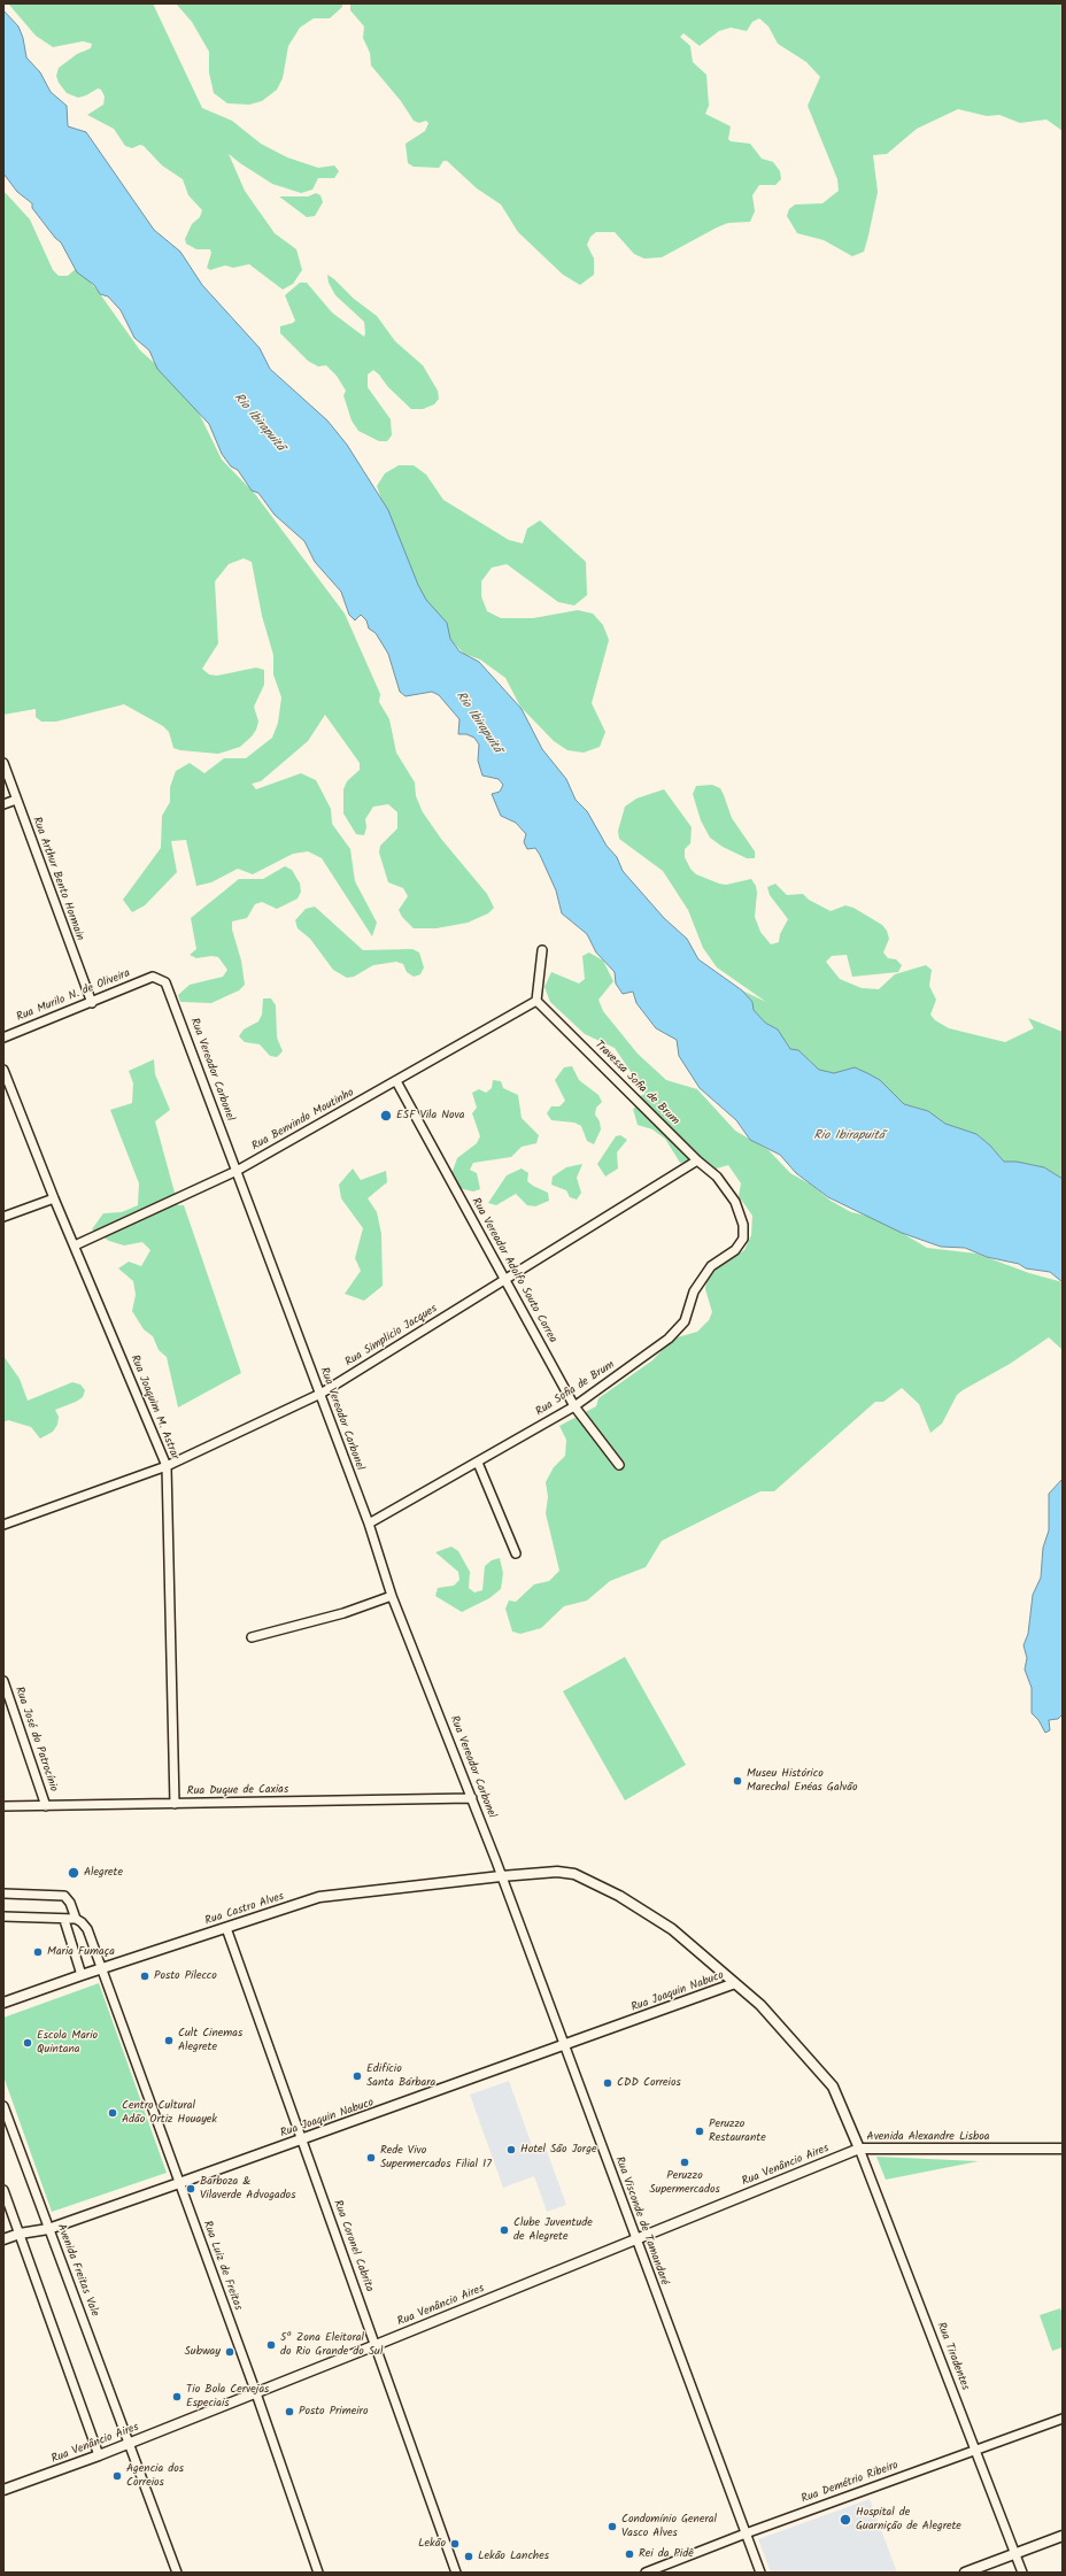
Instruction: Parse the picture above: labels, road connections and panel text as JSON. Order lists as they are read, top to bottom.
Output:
{
  "streets": {
    "street": [
      "Rua Arthur Bento Hormain",
      "Rua Murilo N. de Oliveira",
      "Rua Vereador Carbonel",
      "Travessa Sofia de Brum",
      "Rua Benvindo Moutinho",
      "Rua Vereador Adolfo Souto Correa",
      "Rua Simplicio Jacques",
      "Rua Sofia de Brum",
      "Rua Joaquim M. Astrar",
      "Rua José do Patrocínio",
      "Rua Duque de Caxias",
      "Rua Castro Alves",
      "Rua Joaquin Nabuco",
      "Avenida Alexandre Lisboa",
      "Rua Venâncio Aires",
      "Rua Visconde de Tamandaré",
      "Rua Coronel Cabrita",
      "Rua Luiz de Freitas",
      "Avenida Freitas Vale",
      "Rua Tiradentes",
      "Rua Demétrio Ribeiro"
    ]
  },
  "crossings": [
    ["Rua Arthur Bento Hormain", "Rua Murilo N. de Oliveira"],
    ["Rua Murilo N. de Oliveira", "Rua Vereador Carbonel"],
    ["Rua Vereador Carbonel", "Rua Benvindo Moutinho"],
    ["Rua Vereador Carbonel", "Rua Simplicio Jacques"],
    ["Rua Vereador Carbonel", "Rua Sofia de Brum"],
    ["Rua Vereador Carbonel", "Rua Duque de Caxias"],
    ["Rua Vereador Carbonel", "Rua Castro Alves"],
    ["Rua Vereador Carbonel", "Avenida Alexandre Lisboa"],
    ["Rua Vereador Carbonel", "Rua Visconde de Tamandaré"],
    ["Travessa Sofia de Brum", "Rua Benvindo Moutinho"],
    ["Travessa Sofia de Brum", "Rua Simplicio Jacques"],
    ["Travessa Sofia de Brum", "Rua Sofia de Brum"],
    ["Rua Benvindo Moutinho", "Rua Vereador Adolfo Souto Correa"],
    ["Rua Benvindo Moutinho", "Rua Joaquim M. Astrar"],
    ["Rua Vereador Adolfo Souto Correa", "Rua Simplicio Jacques"],
    ["Rua Vereador Adolfo Souto Correa", "Rua Sofia de Brum"],
    ["Rua Simplicio Jacques", "Rua Joaquim M. Astrar"],
    ["Rua Joaquim M. Astrar", "Rua Duque de Caxias"],
    ["Rua José do Patrocínio", "Rua Duque de Caxias"],
    ["Rua Castro Alves", "Avenida Alexandre Lisboa"],
    ["Rua Castro Alves", "Rua Visconde de Tamandaré"],
    ["Rua Castro Alves", "Rua Coronel Cabrita"],
    ["Rua Castro Alves", "Rua Luiz de Freitas"],
    ["Rua Joaquin Nabuco", "Avenida Alexandre Lisboa"],
    ["Rua Joaquin Nabuco", "Rua Visconde de Tamandaré"],
    ["Rua Joaquin Nabuco", "Rua Coronel Cabrita"],
    ["Rua Joaquin Nabuco", "Rua Luiz de Freitas"],
    ["Rua Joaquin Nabuco", "Avenida Freitas Vale"],
    ["Avenida Alexandre Lisboa", "Rua Venâncio Aires"],
    ["Avenida Alexandre Lisboa", "Rua Visconde de Tamandaré"],
    ["Avenida Alexandre Lisboa", "Rua Tiradentes"],
    ["Rua Venâncio Aires", "Rua Visconde de Tamandaré"],
    ["Rua Venâncio Aires", "Rua Coronel Cabrita"],
    ["Rua Venâncio Aires", "Rua Luiz de Freitas"],
    ["Rua Venâncio Aires", "Avenida Freitas Vale"],
    ["Rua Venâncio Aires", "Rua Tiradentes"],
    ["Rua Visconde de Tamandaré", "Rua Demétrio Ribeiro"],
    ["Rua Tiradentes", "Rua Demétrio Ribeiro"]
  ],
  "water": ["Rio Ibirapuitã"],
  "places": [
    "ESF Vila Nova",
    "Museu Histórico Marechal Enéas Galvão",
    "Alegrete",
    "Maria Fumaça",
    "Posto Pilecco",
    "Cult Cinemas Alegrete",
    "Escola Mario Quintana",
    "Edifício Santa Bárbara",
    "CDD Correios",
    "Centro Cultural Adão Ortiz Houayek",
    "Peruzzo Restaurante",
    "Hotel São Jorge",
    "Rede Vivo Supermercados Filial 17",
    "Peruzzo Supermercados",
    "Barboza & Vilaverde Advogados",
    "Clube Juventude de Alegrete",
    "5ª Zona Eleitoral do Rio Grande do Sul",
    "Subway",
    "Tio Bola Cervejas Especiais",
    "Posto Primeiro",
    "Agencia dos Correios",
    "Hospital de Guarnição de Alegrete",
    "Condomínio General Vasco Alves",
    "Lekão",
    "Rei da Pidê",
    "Lekão Lanches"
  ]
}
